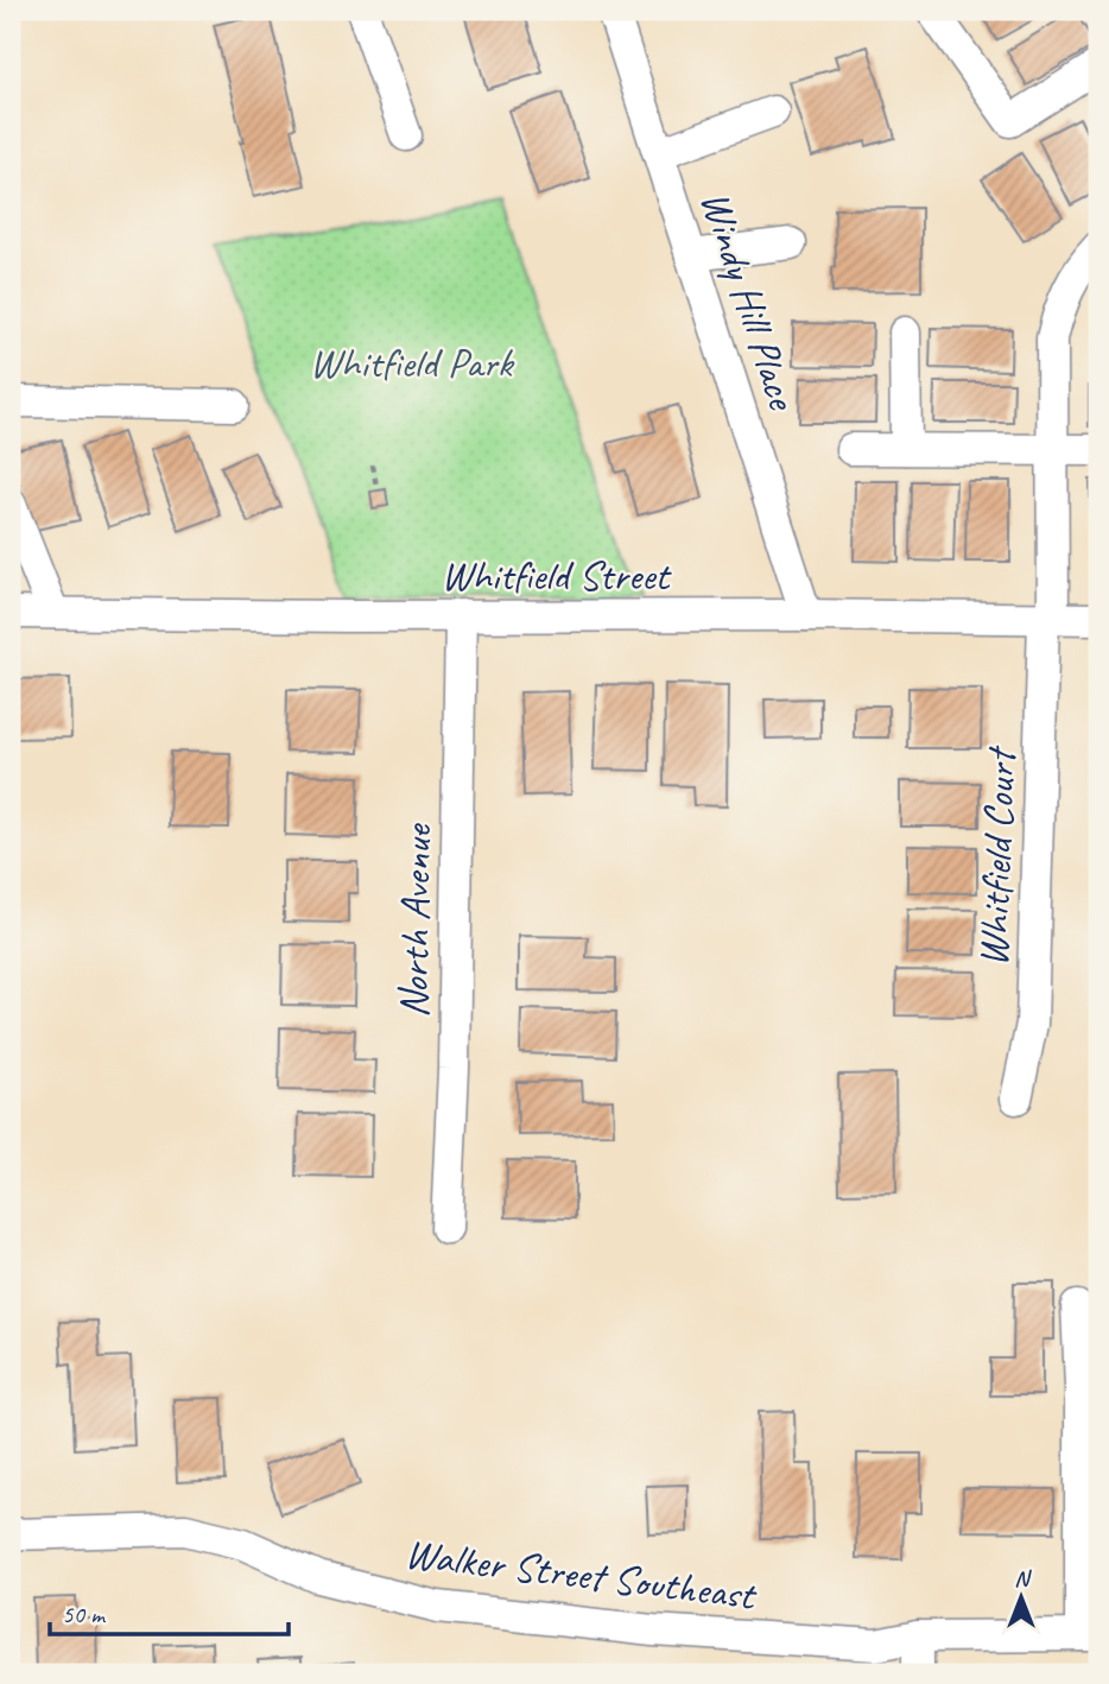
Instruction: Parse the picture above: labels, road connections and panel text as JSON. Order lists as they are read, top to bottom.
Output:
{
  "streets": {
    "street": [
      "Windy Hill Place",
      "Whitfield Street",
      "Whitfield Court",
      "North Avenue",
      "Walker Street Southeast"
    ]
  },
  "crossings": [
    ["Windy Hill Place", "Whitfield Street"],
    ["Whitfield Street", "Whitfield Court"],
    ["Whitfield Street", "North Avenue"]
  ],
  "parks": ["Whitfield Park"],
  "scale_bar": "50 m",
  "north": "top"
}
